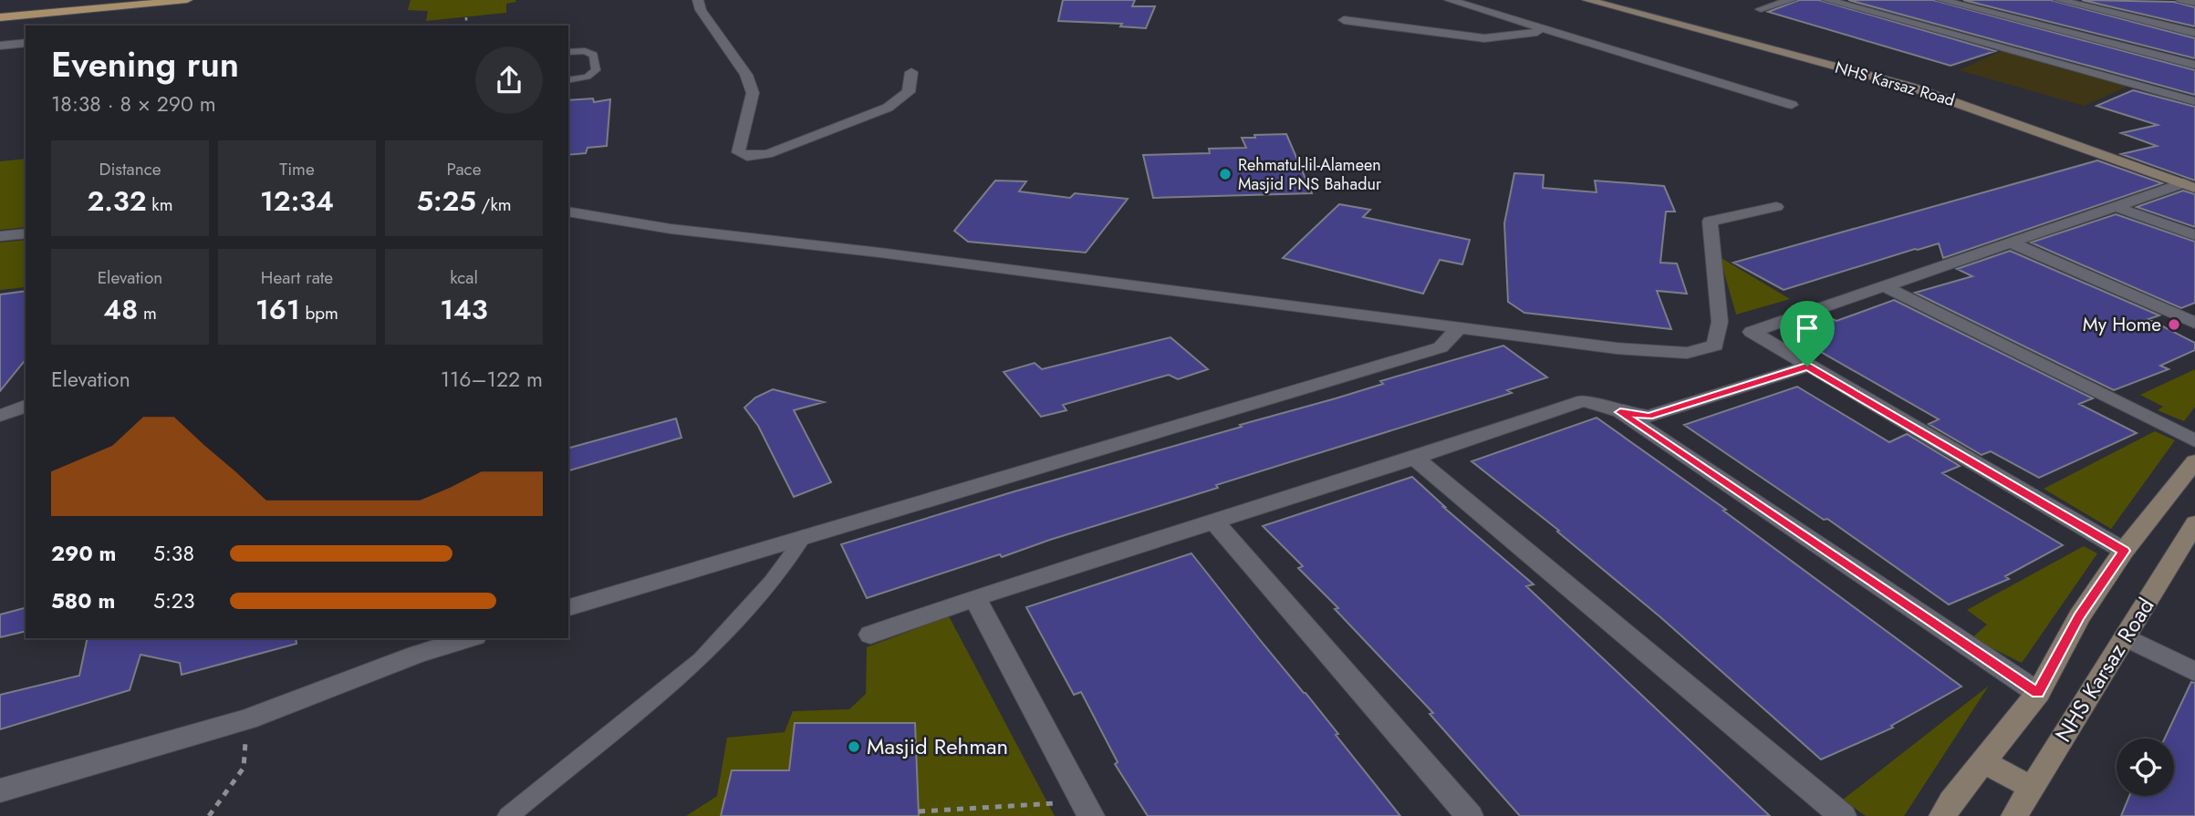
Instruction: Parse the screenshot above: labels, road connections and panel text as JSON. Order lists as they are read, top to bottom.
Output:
{
  "streets": {
    "street": ["NHS Karsaz Road"]
  },
  "places": ["Rehmatul-lil-Alameen Masjid PNS Bahadur", "My Home", "Masjid Rehman"],
  "page": {
    "heading": ["Evening run", "18:38 · 8 × 290 m"],
    "stats": [
      ["Distance", "2.32 km"],
      ["Time", "12:34"],
      ["Pace", "5:25 /km"],
      ["Elevation", "48 m"],
      ["Heart rate", "161 bpm"],
      ["kcal", "143"]
    ],
    "chart": ["Elevation", "116–122 m"],
    "list": [
      {
        "name": "290 m",
        "note": "5:38"
      },
      {
        "name": "580 m",
        "note": "5:23"
      }
    ]
  }
}
